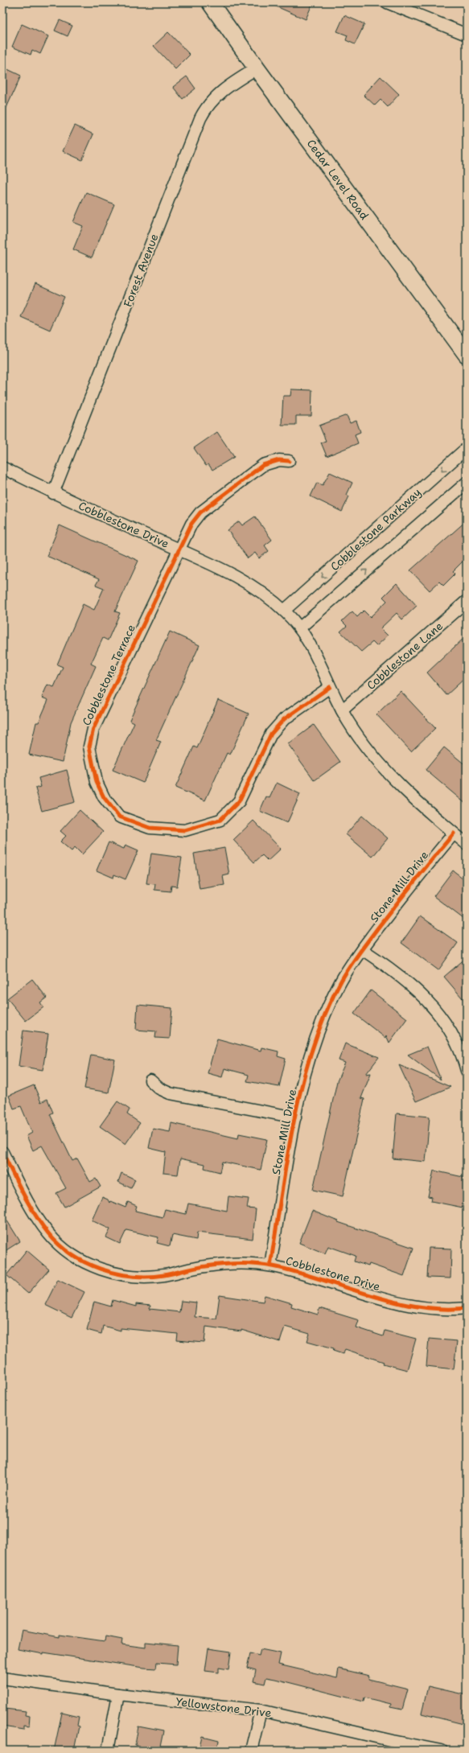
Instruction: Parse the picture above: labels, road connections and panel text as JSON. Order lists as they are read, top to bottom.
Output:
{
  "streets": {
    "main road": ["Cedar Level Road"],
    "street": [
      "Forest Avenue",
      "Cobblestone Drive",
      "Cobblestone Parkway",
      "Cobblestone Lane",
      "Cobblestone Terrace",
      "Stone Mill Drive",
      "Yellowstone Drive"
    ]
  },
  "crossings": [
    ["Cedar Level Road", "Forest Avenue"],
    ["Forest Avenue", "Cobblestone Drive"],
    ["Cobblestone Drive", "Cobblestone Parkway"],
    ["Cobblestone Drive", "Cobblestone Lane"],
    ["Cobblestone Drive", "Cobblestone Terrace"],
    ["Cobblestone Drive", "Stone Mill Drive"]
  ]
}
